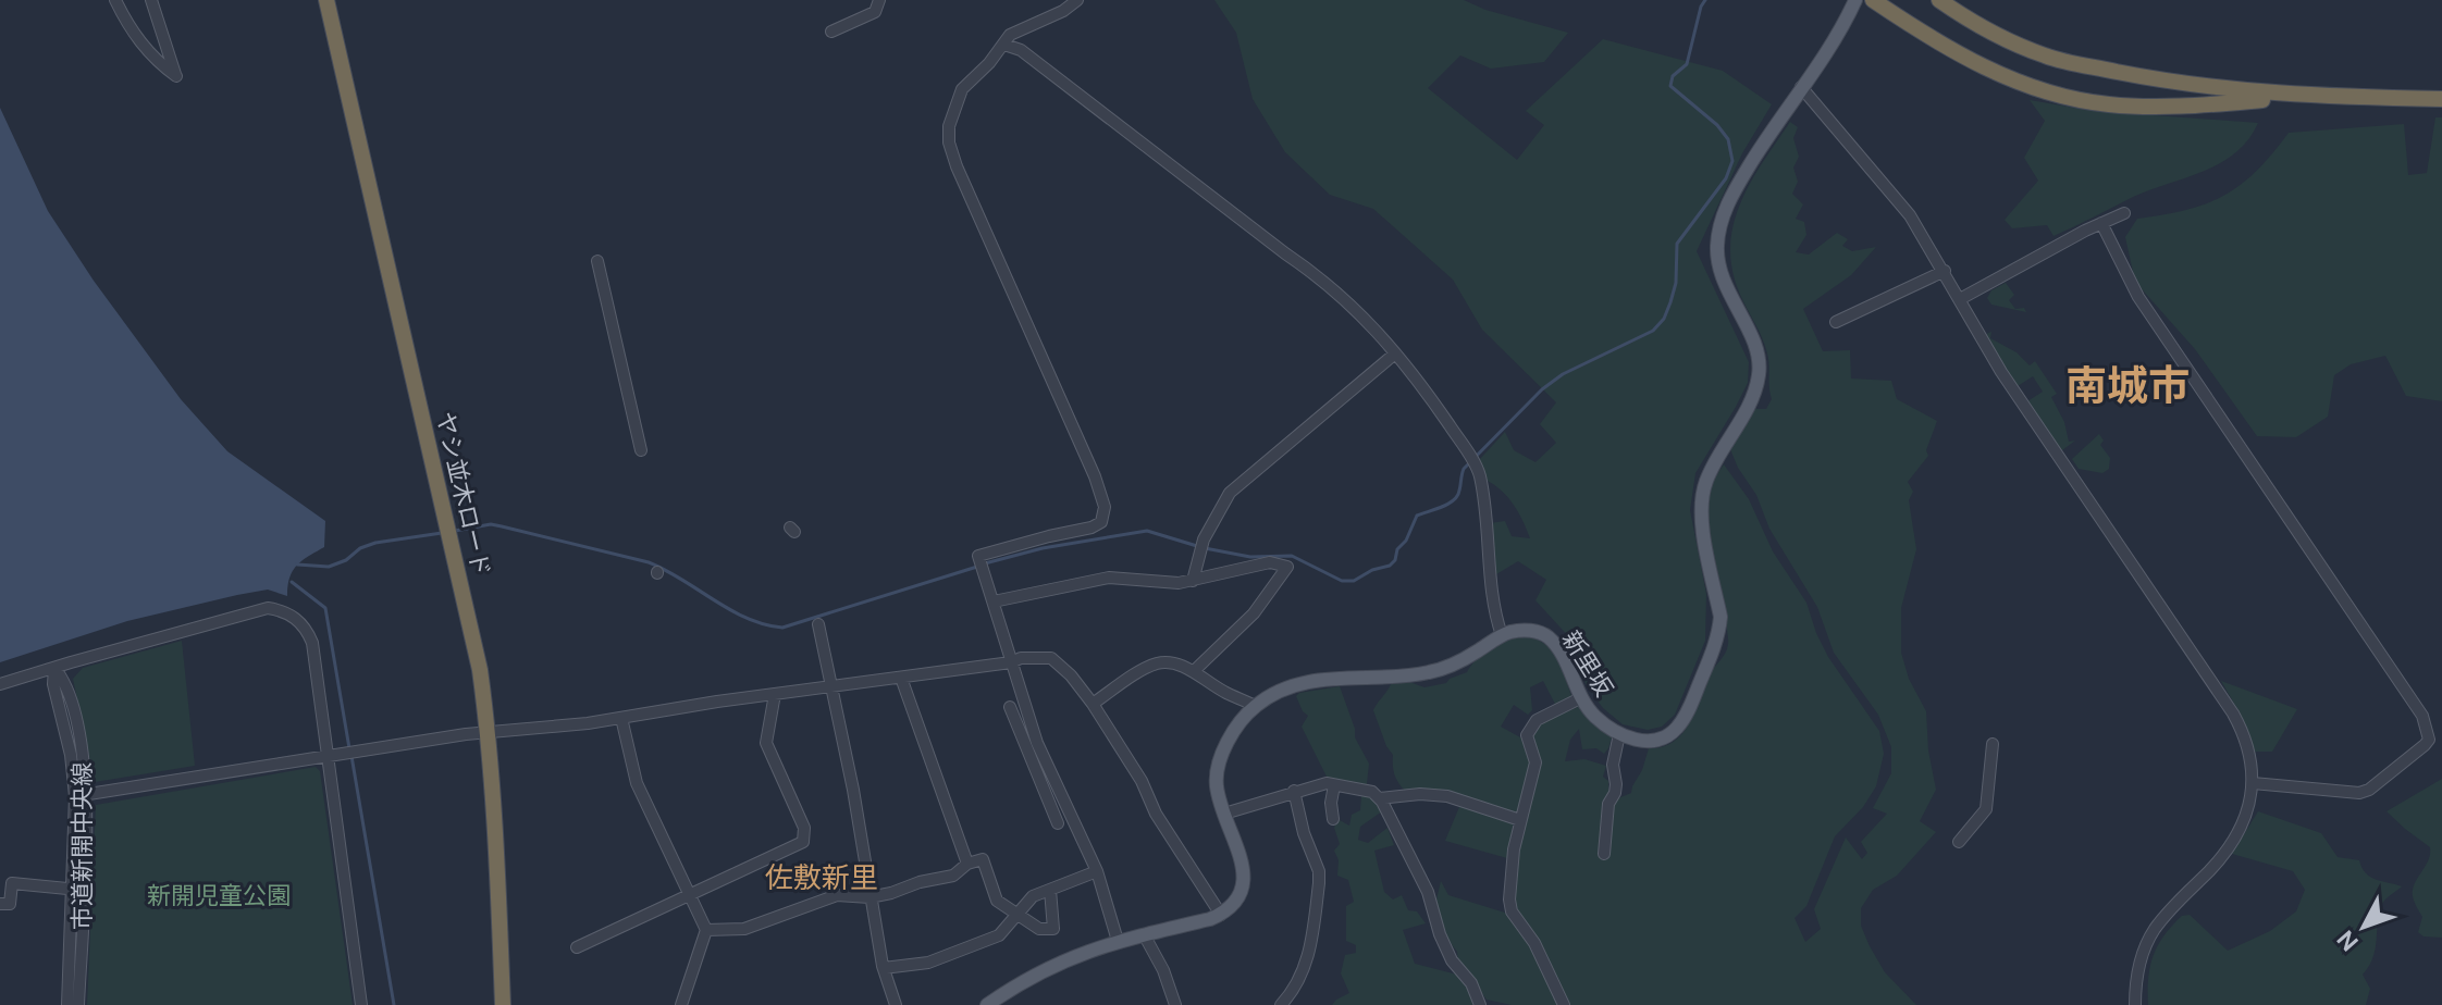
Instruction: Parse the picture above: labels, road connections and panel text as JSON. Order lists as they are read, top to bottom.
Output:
{
  "streets": {
    "highway": ["ヤシ並木ロード"],
    "main road": ["新里坂"],
    "street": ["市道新開中央線"]
  },
  "districts": ["南城市", "佐敷新里"],
  "parks": ["新開児童公園"],
  "north": "bottom left"
}
